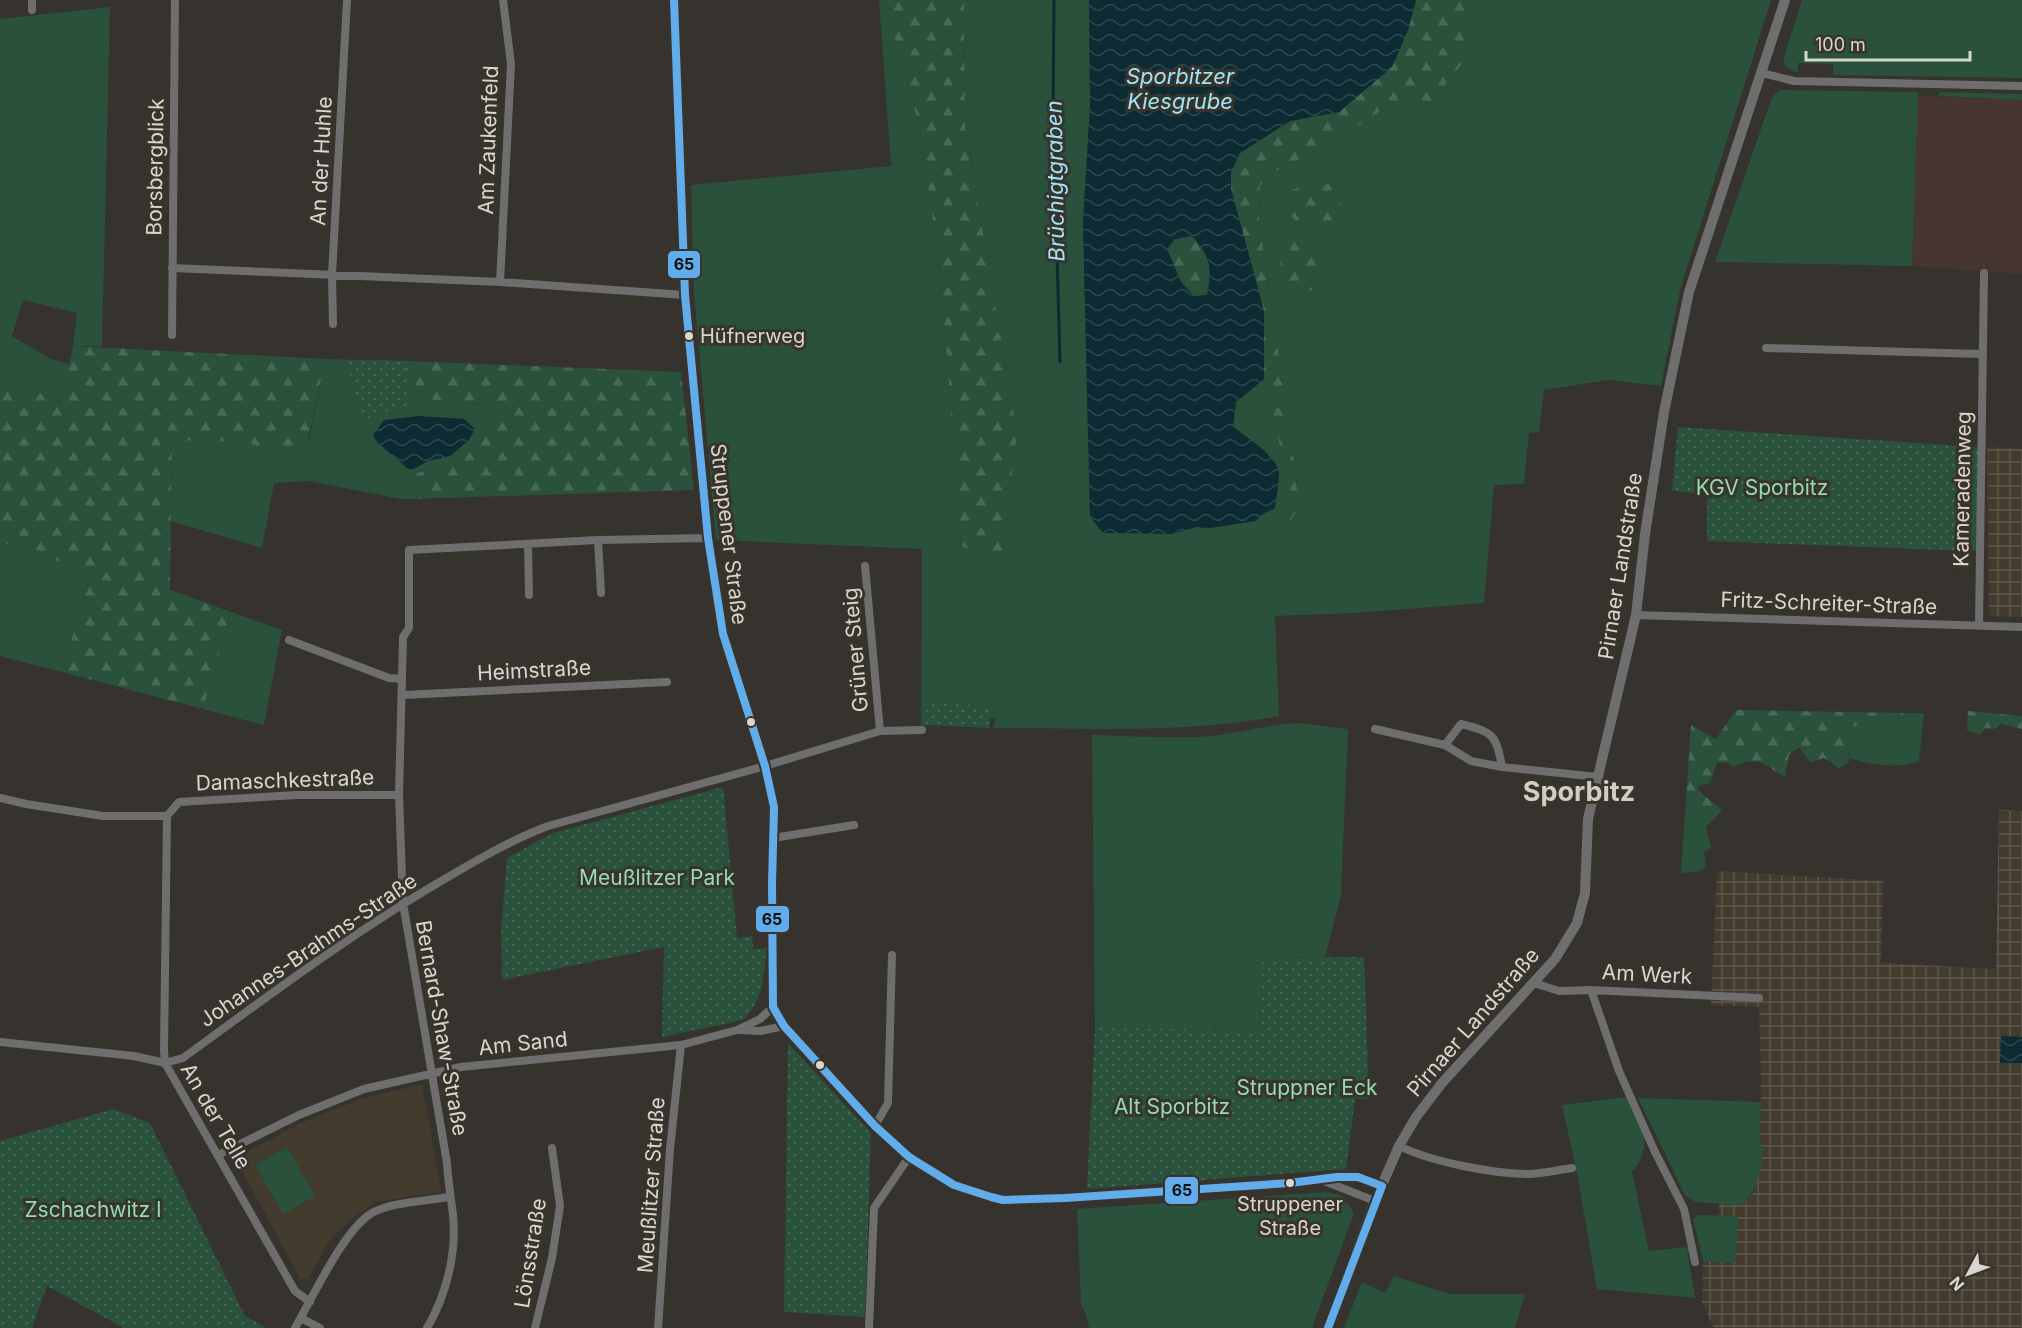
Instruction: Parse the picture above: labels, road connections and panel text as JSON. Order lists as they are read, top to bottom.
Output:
{
  "streets": {
    "street": [
      "Am Zaukenfeld",
      "An der Huhle",
      "Borsbergblick",
      "Kameradenweg",
      "Struppener Straße",
      "Pirnaer Landstraße",
      "Fritz-Schreiter-Straße",
      "Grüner Steig",
      "Heimstraße",
      "Damaschkestraße",
      "Johannes-Brahms-Straße",
      "Am Werk",
      "Bernard-Shaw-Straße",
      "Am Sand",
      "An der Telle",
      "Meußlitzer Straße",
      "Lönsstraße"
    ]
  },
  "crossings": [
    ["Kameradenweg", "Fritz-Schreiter-Straße"],
    ["Struppener Straße", "Johannes-Brahms-Straße"],
    ["Struppener Straße", "Am Sand"],
    ["Pirnaer Landstraße", "Fritz-Schreiter-Straße"],
    ["Pirnaer Landstraße", "Am Werk"],
    ["Grüner Steig", "Johannes-Brahms-Straße"],
    ["Heimstraße", "Bernard-Shaw-Straße"],
    ["Damaschkestraße", "Bernard-Shaw-Straße"],
    ["Damaschkestraße", "An der Telle"],
    ["Johannes-Brahms-Straße", "Bernard-Shaw-Straße"],
    ["Johannes-Brahms-Straße", "An der Telle"],
    ["Bernard-Shaw-Straße", "Am Sand"],
    ["Am Sand", "An der Telle"],
    ["Am Sand", "Meußlitzer Straße"]
  ],
  "districts": ["Sporbitz"],
  "water": ["Sporbitzer Kiesgrube", "Brüchigtgraben"],
  "parks": [
    "KGV Sporbitz",
    "Meußlitzer Park",
    "Struppner Eck",
    "Alt Sporbitz",
    "Zschachwitz I"
  ],
  "places": ["Hüfnerweg", "Struppener Straße"],
  "lines": ["transit line 65"],
  "scale_bar": "100 m",
  "north": "bottom left"
}
